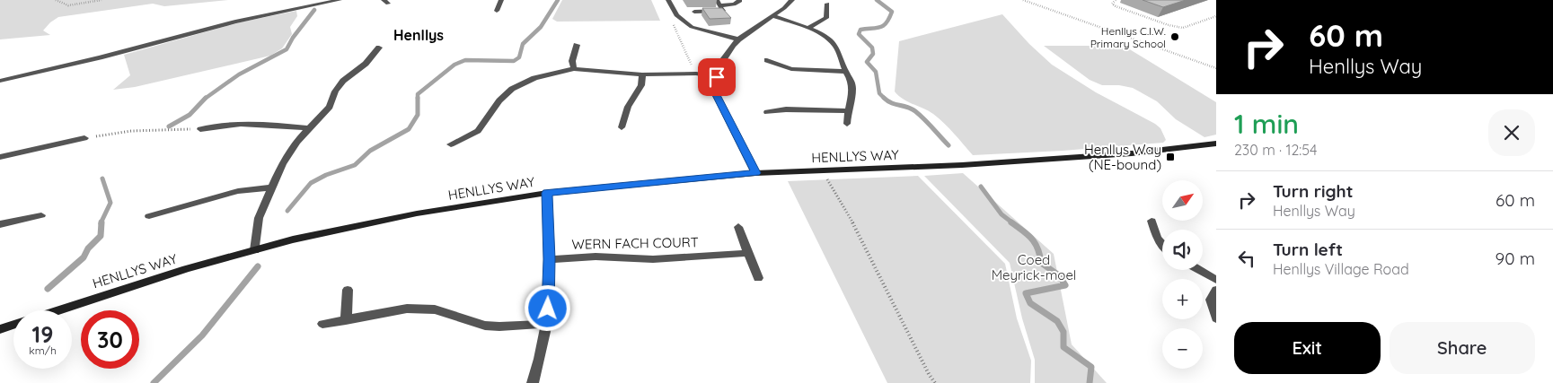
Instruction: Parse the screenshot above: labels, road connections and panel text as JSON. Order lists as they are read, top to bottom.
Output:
{
  "streets": {
    "street": ["HENLLYS WAY", "WERN FACH COURT"]
  },
  "districts": ["Henllys"],
  "parks": ["Coed Meyrick-moel"],
  "places": {
    "other": ["Henllys C.I.W. Primary School"],
    "transit": ["Henllys Way (NE-bound)"]
  },
  "north": "top right",
  "page": {
    "turn": ["60 m", "Henllys Way"],
    "heading": ["1 min", "230 m · 12:54"],
    "list": [
      {
        "name": "Turn right",
        "note": "Henllys Way",
        "value": "60 m"
      },
      {
        "name": "Turn left",
        "note": "Henllys Village Road",
        "value": "90 m"
      }
    ],
    "map_buttons": ["+", "−"],
    "speed": "19 km/h",
    "limit": "30",
    "buttons": ["Exit", "Share"]
  }
}
